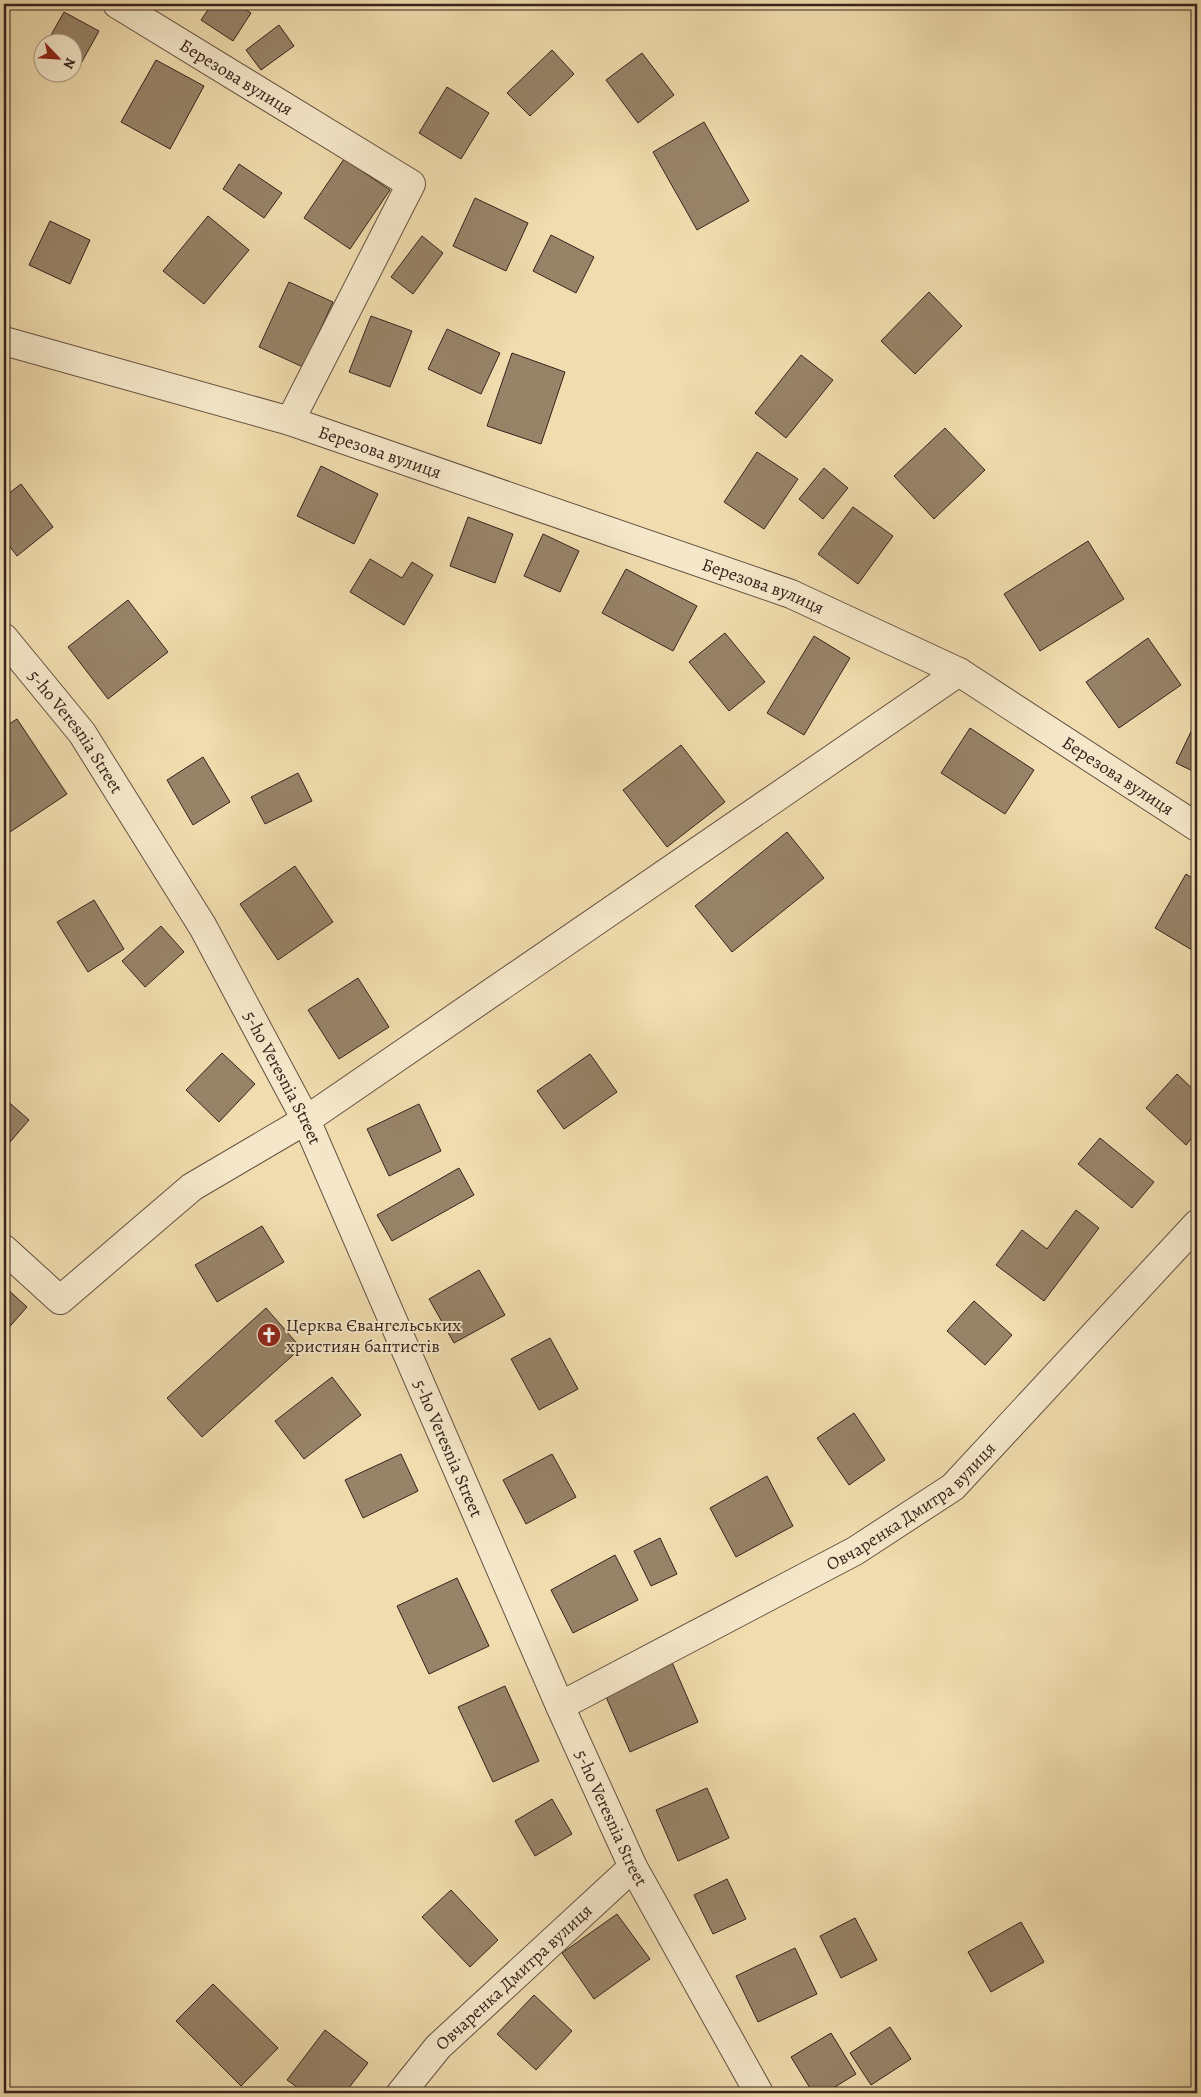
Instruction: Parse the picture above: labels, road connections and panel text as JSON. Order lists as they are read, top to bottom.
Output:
{
  "streets": {
    "street": ["Березова вулиця", "5-ho Veresnia Street", "Овчаренка Дмитра вулиця"]
  },
  "crossings": [
    ["5-ho Veresnia Street", "Овчаренка Дмитра вулиця"]
  ],
  "places": {
    "church": ["Церква Євангельських християн баптистів"]
  },
  "north": "bottom right"
}
